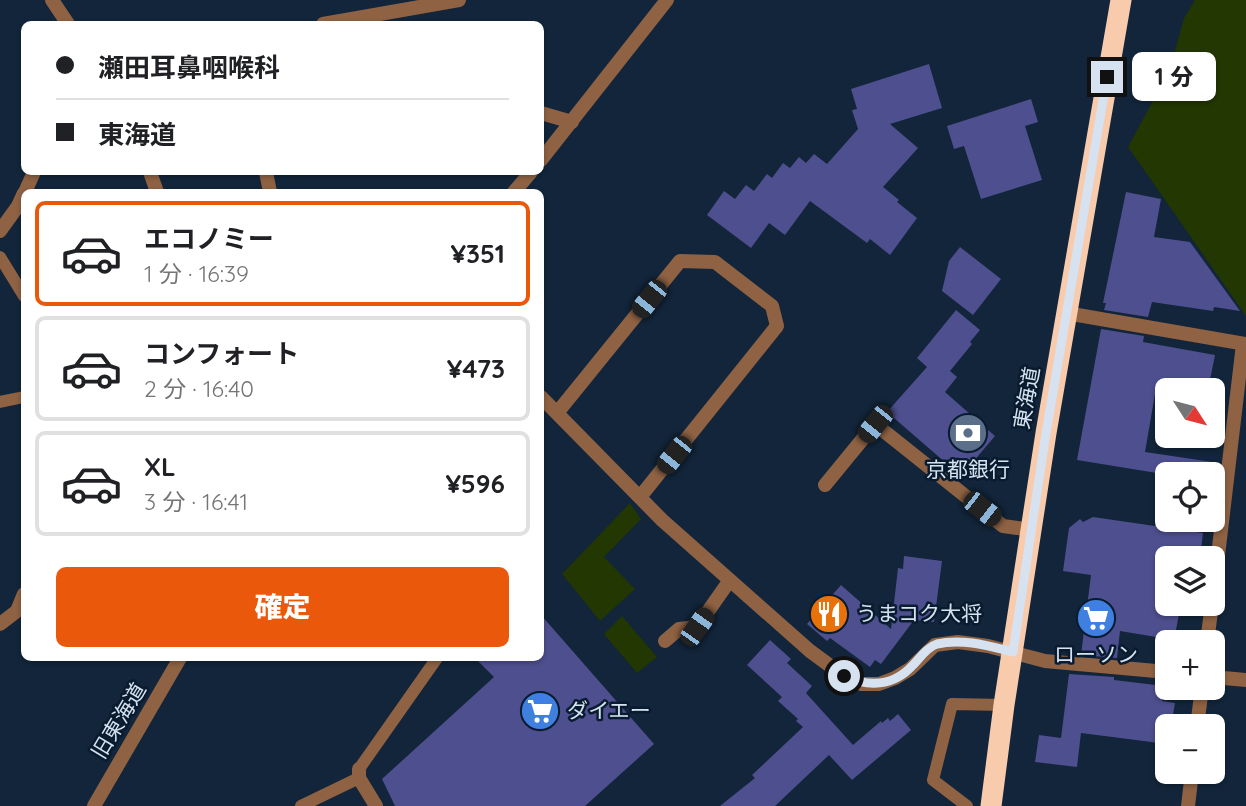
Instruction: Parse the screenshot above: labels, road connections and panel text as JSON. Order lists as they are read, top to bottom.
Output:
{
  "streets": {
    "highway": ["東海道"],
    "street": ["旧東海道"]
  },
  "places": {
    "bank": ["京都銀行"],
    "restaurant": ["うまコク大将"],
    "supermarket": ["ローソン", "ダイエー"]
  },
  "north": "bottom right",
  "page": {
    "banner": ["瀬田耳鼻咽喉科", "東海道"],
    "bubble": "1 分",
    "list": [
      {
        "name": "エコノミー",
        "note": "1 分 · 16:39",
        "value": "¥351"
      },
      {
        "name": "コンフォート",
        "note": "2 分 · 16:40",
        "value": "¥473"
      },
      {
        "name": "XL",
        "note": "3 分 · 16:41",
        "value": "¥596"
      }
    ],
    "map_buttons": ["+", "−"],
    "buttons": "確定"
  }
}
